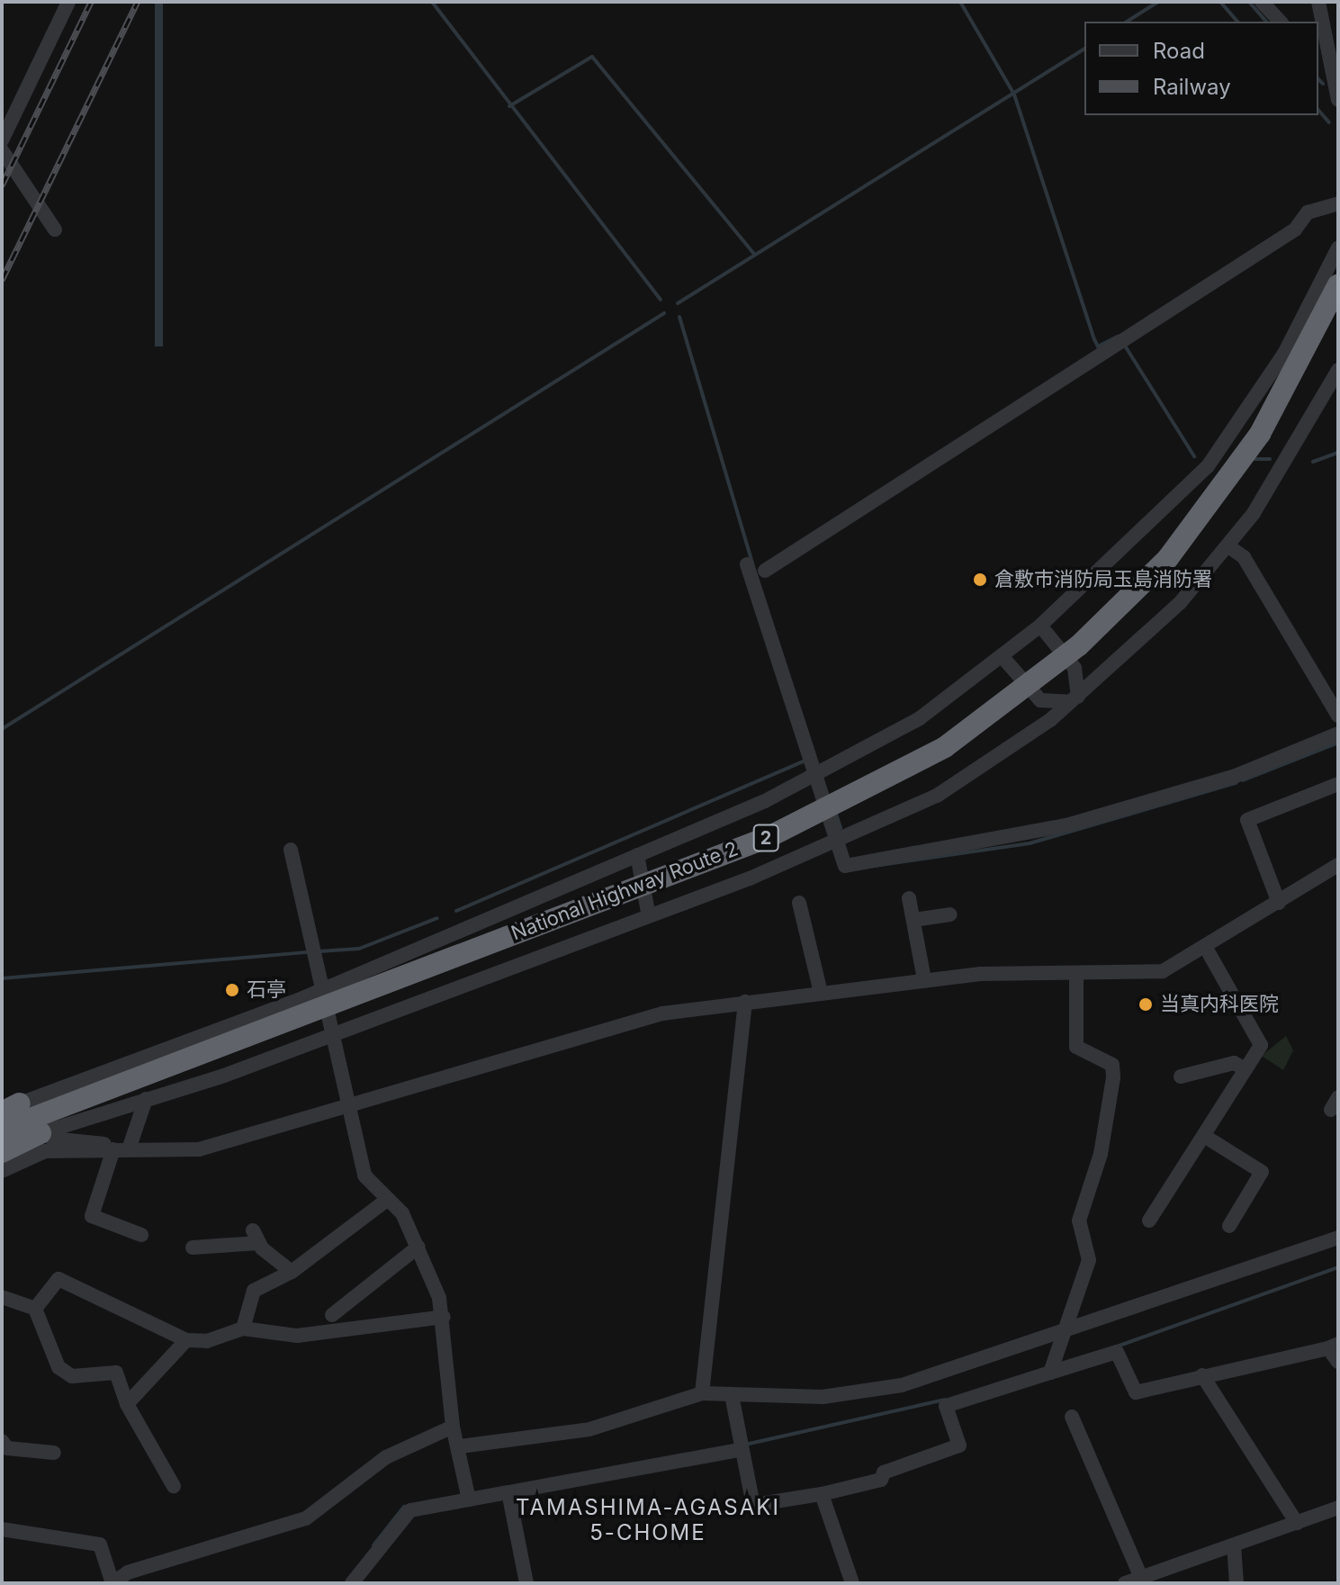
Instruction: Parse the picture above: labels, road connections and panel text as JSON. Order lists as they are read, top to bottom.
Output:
{
  "streets": {
    "highway": ["2", "National Highway Route 2"]
  },
  "districts": ["TAMASHIMA-AGASAKI 5-CHOME"],
  "places": ["倉敷市消防局玉島消防署", "石亭", "当真内科医院"],
  "legend": ["Road", "Railway"]
}
